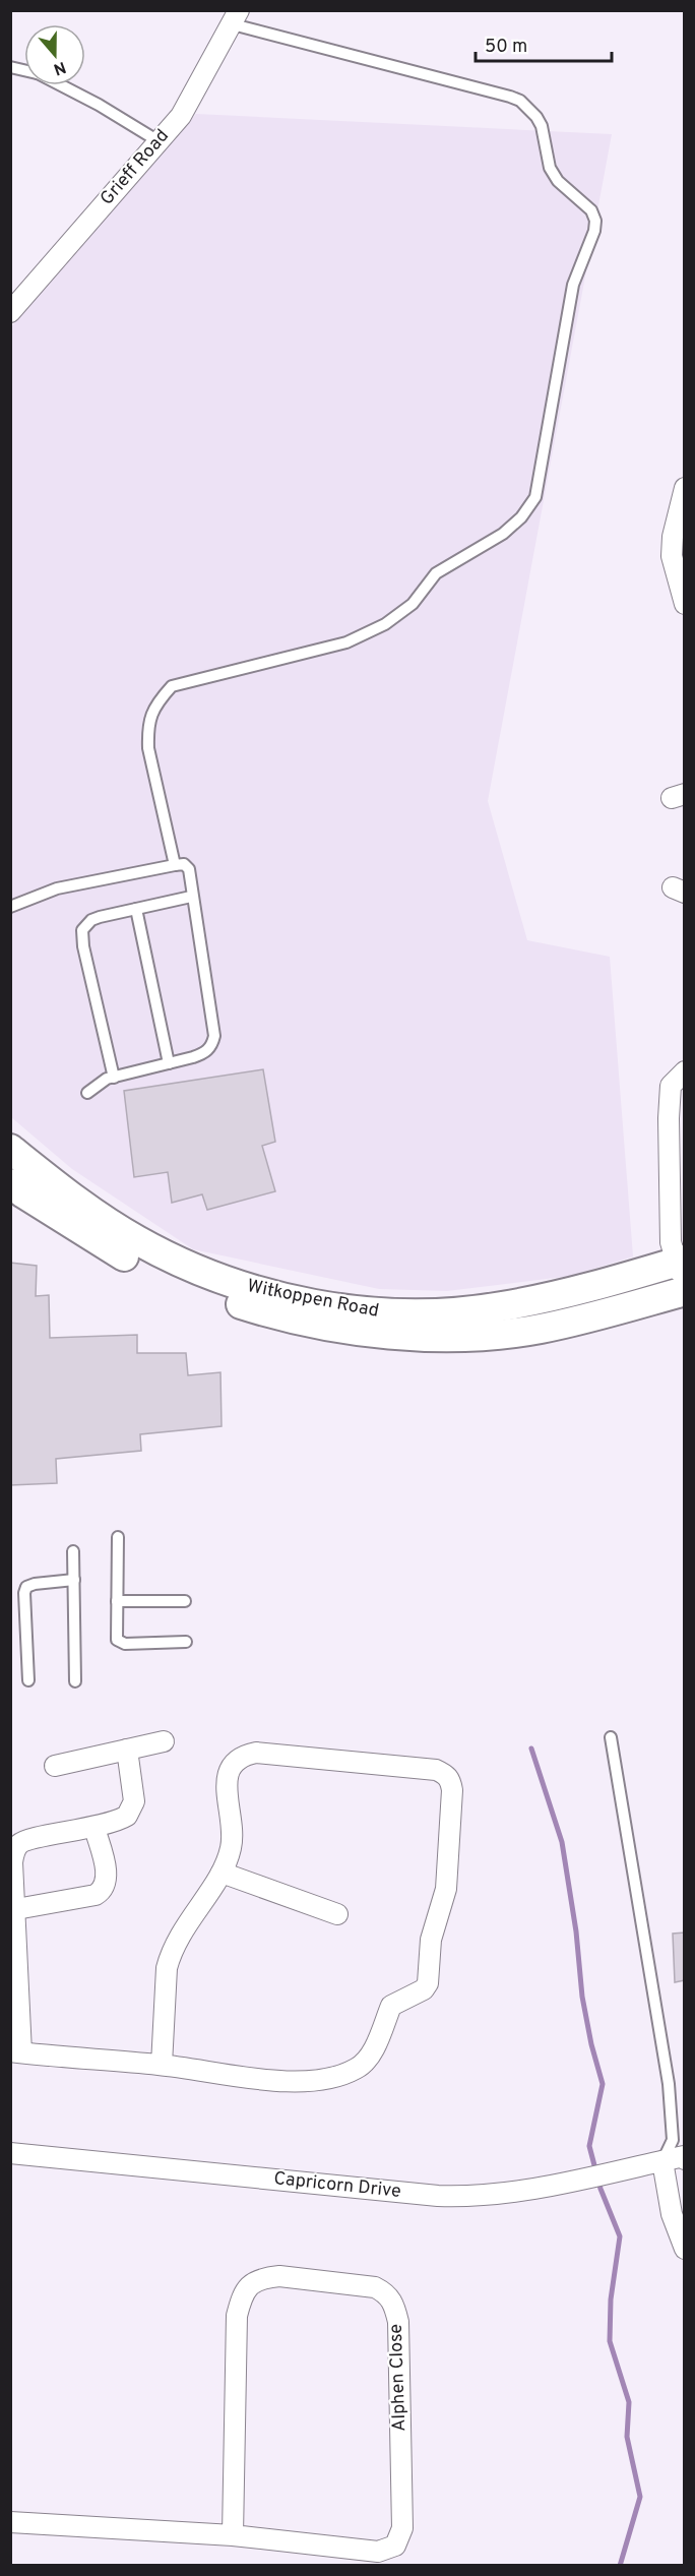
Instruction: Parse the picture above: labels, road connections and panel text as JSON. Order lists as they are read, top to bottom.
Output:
{
  "streets": {
    "main road": ["Witkoppen Road"],
    "street": ["Grieff Road", "Capricorn Drive", "Alphen Close"]
  },
  "scale_bar": "50 m",
  "north": "bottom"
}
